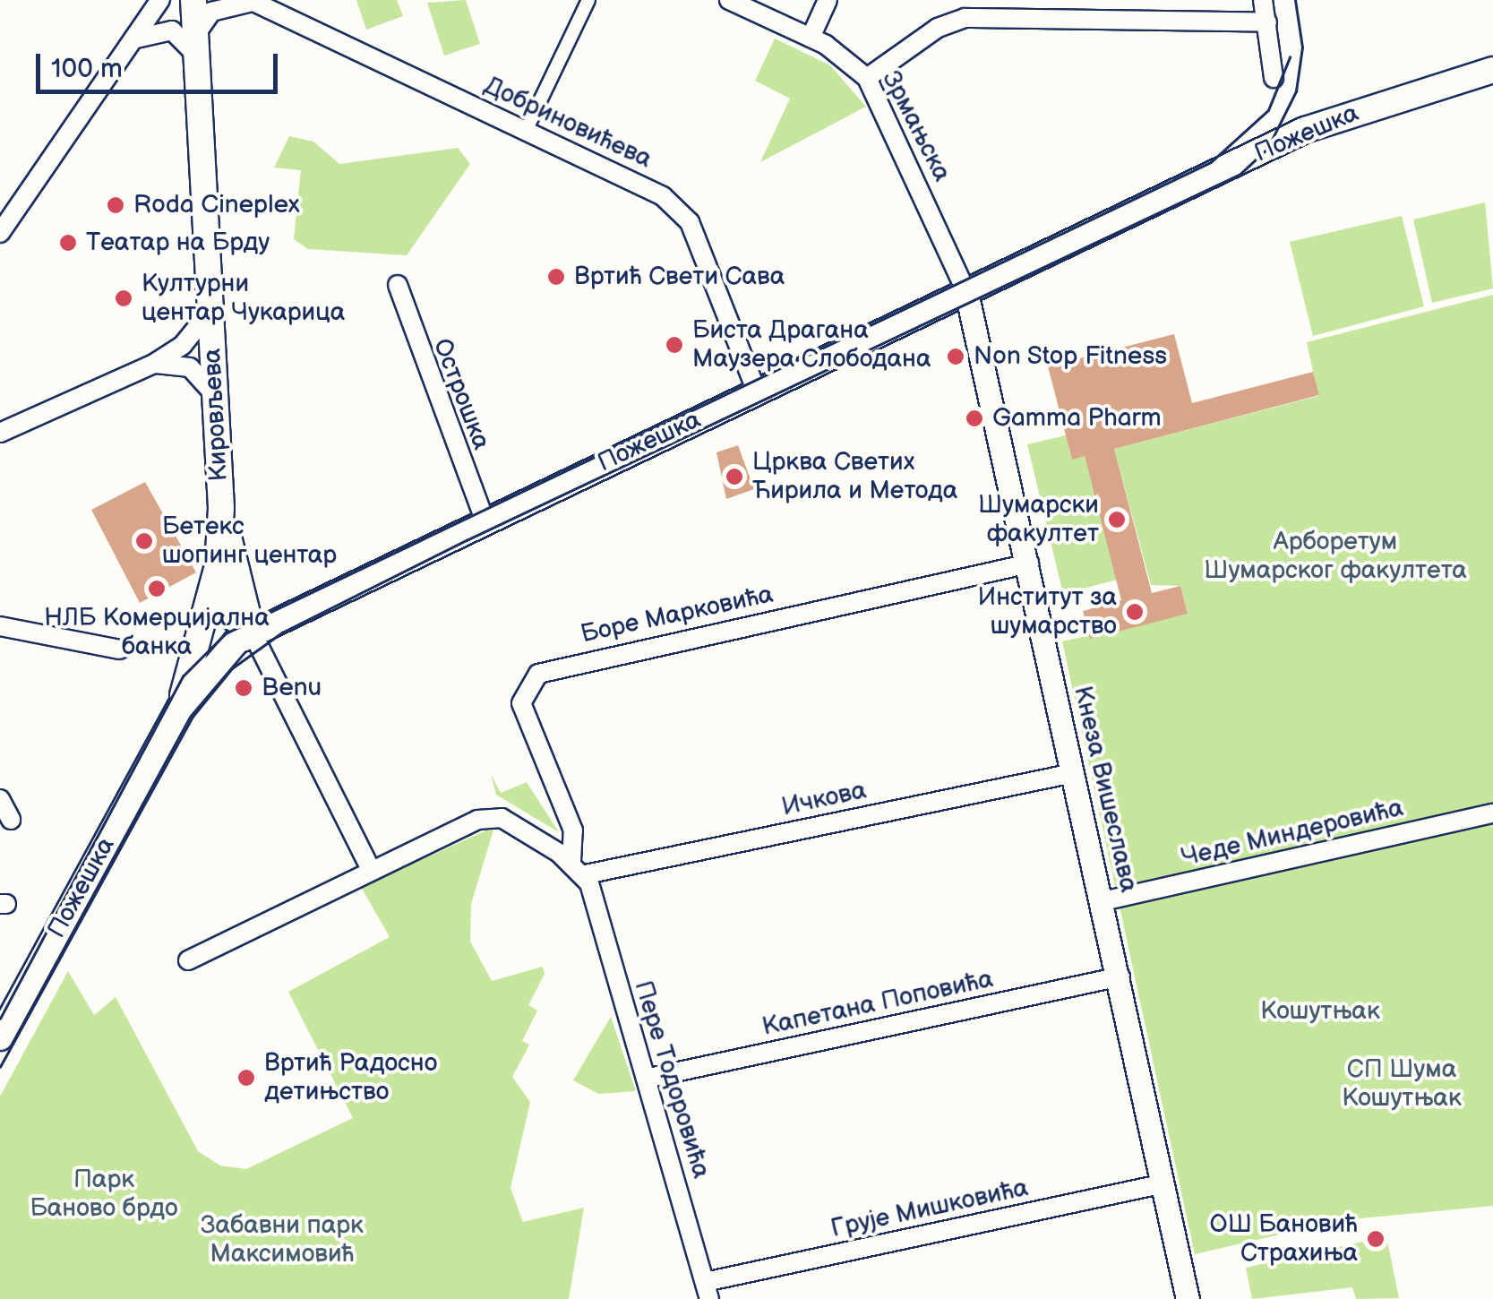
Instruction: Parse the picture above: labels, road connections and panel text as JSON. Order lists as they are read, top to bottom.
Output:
{
  "streets": {
    "main road": ["Пожешка", "Кировљева"],
    "street": [
      "Добриновићева",
      "Зрмањска",
      "Острошка",
      "Боре Марковића",
      "Кнеза Вишеслава",
      "Ичкова",
      "Чеде Миндеровића",
      "Капетана Поповића",
      "Пере Тодоровића",
      "Грује Мишковића"
    ]
  },
  "crossings": [
    ["Добриновићева", "Пожешка"],
    ["Добриновићева", "Кировљева"],
    ["Зрмањска", "Пожешка"],
    ["Зрмањска", "Кнеза Вишеслава"],
    ["Пожешка", "Острошка"],
    ["Пожешка", "Кировљева"],
    ["Пожешка", "Кнеза Вишеслава"],
    ["Боре Марковића", "Кнеза Вишеслава"],
    ["Боре Марковића", "Ичкова"],
    ["Боре Марковића", "Пере Тодоровића"],
    ["Кнеза Вишеслава", "Ичкова"],
    ["Кнеза Вишеслава", "Чеде Миндеровића"],
    ["Кнеза Вишеслава", "Капетана Поповића"],
    ["Кнеза Вишеслава", "Грује Мишковића"],
    ["Ичкова", "Пере Тодоровића"],
    ["Капетана Поповића", "Пере Тодоровића"],
    ["Пере Тодоровића", "Грује Мишковића"]
  ],
  "parks": [
    "Арборетум Шумарског факултета",
    "Кошутњак",
    "СП Шума Кошутњак",
    "Парк Баново брдо",
    "Забавни парк Максимовић"
  ],
  "places": [
    "Roda Cineplex",
    "Театар на Брду",
    "Вртић Свети Сава",
    "Културни центар Чукарица",
    "Биста Драгана Маузера Слободана",
    "Non Stop Fitness",
    "Gamma Pharm",
    "Црква Светих Ћирила и Метода",
    "Шумарски факултет",
    "Бетекс шопинг центар",
    "НЛБ Комерцијална банка",
    "Институт за шумарство",
    "Benu",
    "Вртић Радосно детињство",
    "ОШ Бановић Страхиња"
  ],
  "scale_bar": "100 m"
}
